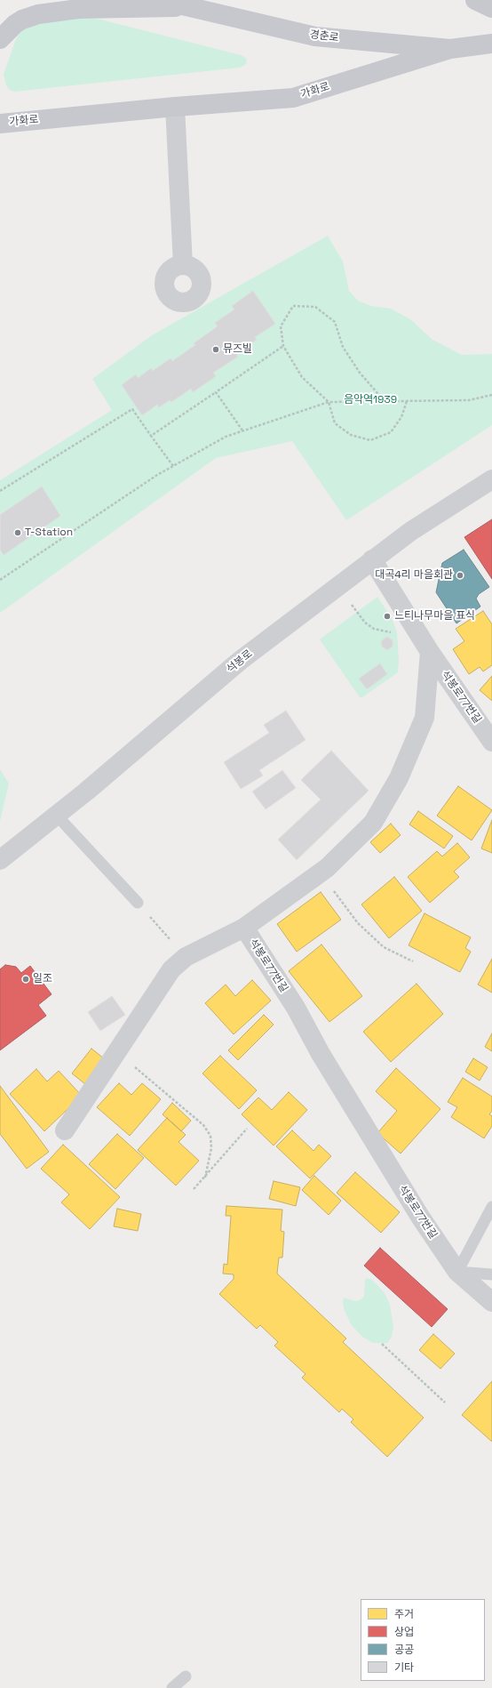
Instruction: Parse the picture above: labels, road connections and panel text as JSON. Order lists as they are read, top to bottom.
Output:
{
  "streets": {
    "main road": ["경춘로", "가화로", "석봉로"],
    "street": ["석봉로77번길"]
  },
  "crossings": [
    ["경춘로", "가화로"],
    ["석봉로", "석봉로77번길"]
  ],
  "parks": ["음악역1939"],
  "places": [
    "뮤즈빌",
    "T-Station",
    "대곡4리 마을회관",
    "느티나무마을 표식",
    "일조"
  ],
  "legend": [
    "주거",
    "상업",
    "공공",
    "기타"
  ]
}
